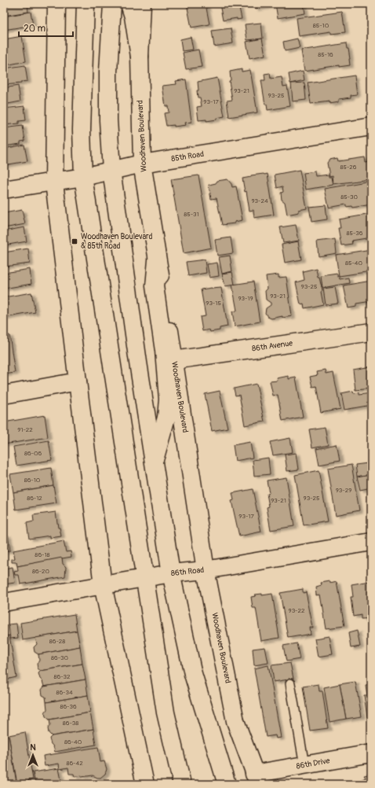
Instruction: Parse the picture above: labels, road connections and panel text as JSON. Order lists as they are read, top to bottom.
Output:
{
  "streets": {
    "street": [
      "Woodhaven Boulevard",
      "85th Road",
      "86th Avenue",
      "86th Road",
      "86th Drive"
    ]
  },
  "crossings": [
    ["Woodhaven Boulevard", "85th Road"],
    ["Woodhaven Boulevard", "86th Avenue"],
    ["Woodhaven Boulevard", "86th Road"],
    ["Woodhaven Boulevard", "86th Drive"]
  ],
  "places": {
    "transit": ["Woodhaven Boulevard & 85th Road"]
  },
  "house_numbers": [
    "85-10",
    "85-16",
    "93-21",
    "93-25",
    "93-17",
    "85-26",
    "85-30",
    "93-24",
    "85-31",
    "85-36",
    "85-40",
    "93-25",
    "93-21",
    "93-19",
    "93-15",
    "91-22",
    "86-06",
    "86-10",
    "93-29",
    "86-12",
    "93-25",
    "93-21",
    "93-17",
    "86-18",
    "86-20",
    "93-22",
    "86-28",
    "86-30",
    "86-32",
    "86-34",
    "86-36",
    "86-38",
    "86-40",
    "86-42"
  ],
  "scale_bar": "20 m",
  "north": "top"
}
